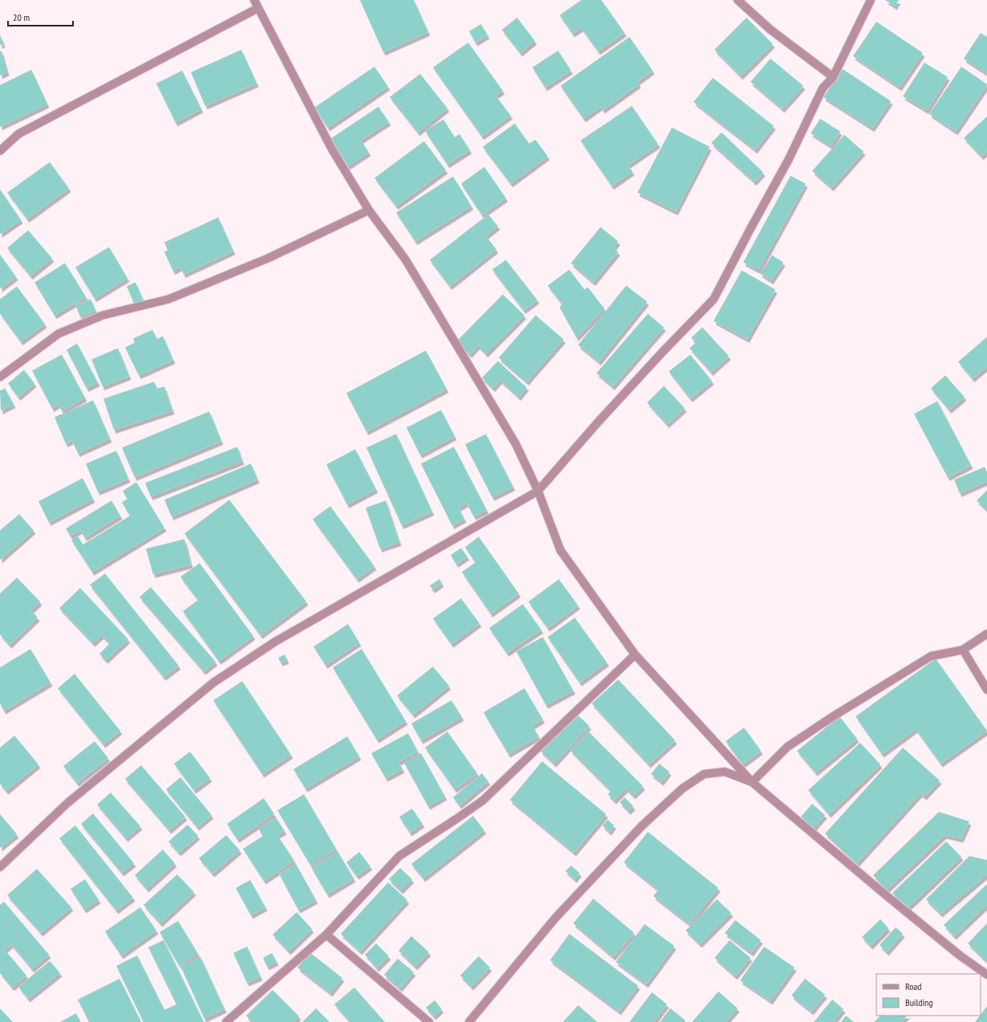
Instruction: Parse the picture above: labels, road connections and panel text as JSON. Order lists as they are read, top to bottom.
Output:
{
  "legend": ["Road", "Building"],
  "scale_bar": "20 m"
}
